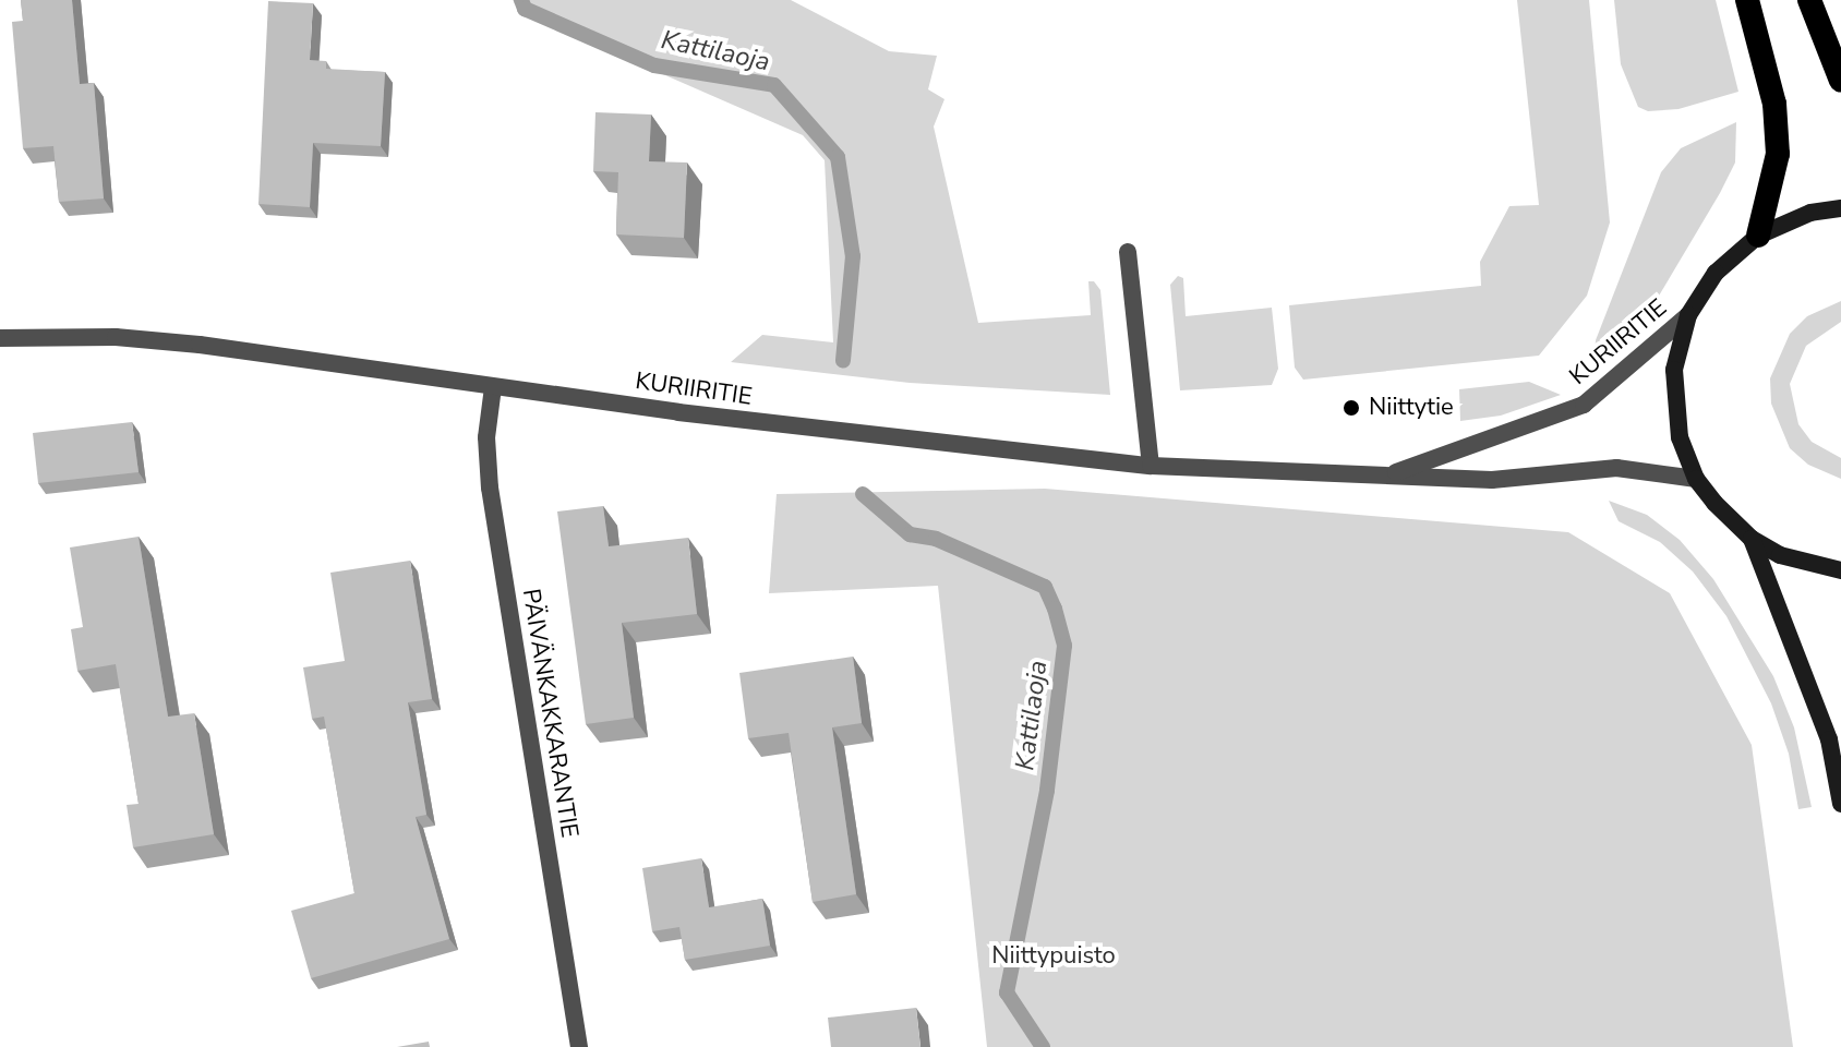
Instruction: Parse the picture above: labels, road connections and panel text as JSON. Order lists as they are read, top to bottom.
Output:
{
  "streets": {
    "street": ["KURIIRITIE", "PÄIVÄNKAKKARANTIE"]
  },
  "crossings": [
    ["KURIIRITIE", "PÄIVÄNKAKKARANTIE"]
  ],
  "water": ["Kattilaoja"],
  "parks": ["Niittypuisto"],
  "places": ["Niittytie"]
}
